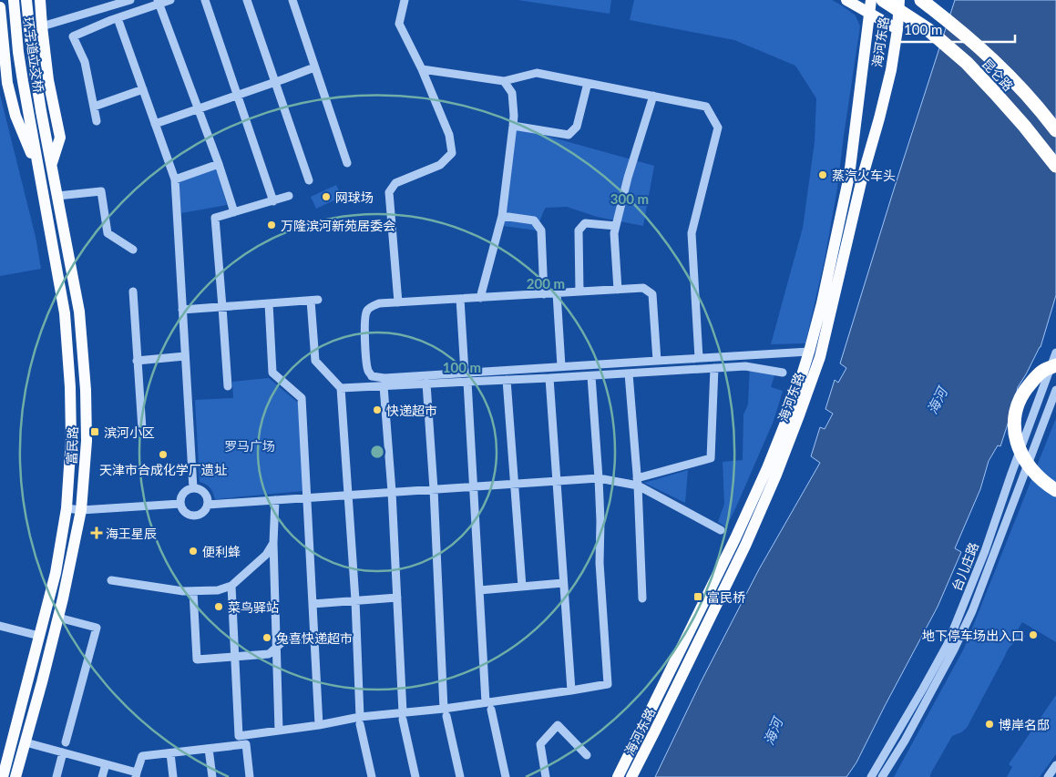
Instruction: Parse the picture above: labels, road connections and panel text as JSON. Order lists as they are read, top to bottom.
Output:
{
  "streets": {
    "highway": ["昆仑路"],
    "main road": ["海河东路", "环宇道立交桥", "富民路"],
    "street": ["台儿庄路"]
  },
  "crossings": [
    ["环宇道立交桥", "富民路"]
  ],
  "water": ["海河"],
  "parks": ["罗马广场"],
  "places": {
    "other": [
      "蒸汽火车头",
      "网球场",
      "万隆滨河新苑居委会",
      "快递超市",
      "天津市合成化学厂遗址",
      "便利蜂",
      "菜鸟驿站",
      "地下停车场出入口",
      "兔喜快递超市",
      "博岸名邸"
    ],
    "transit": ["滨河小区", "富民桥"],
    "health": ["海王星辰"]
  },
  "scale_bar": "100 m",
  "rings": ["300 m", "200 m", "100 m"]
}
